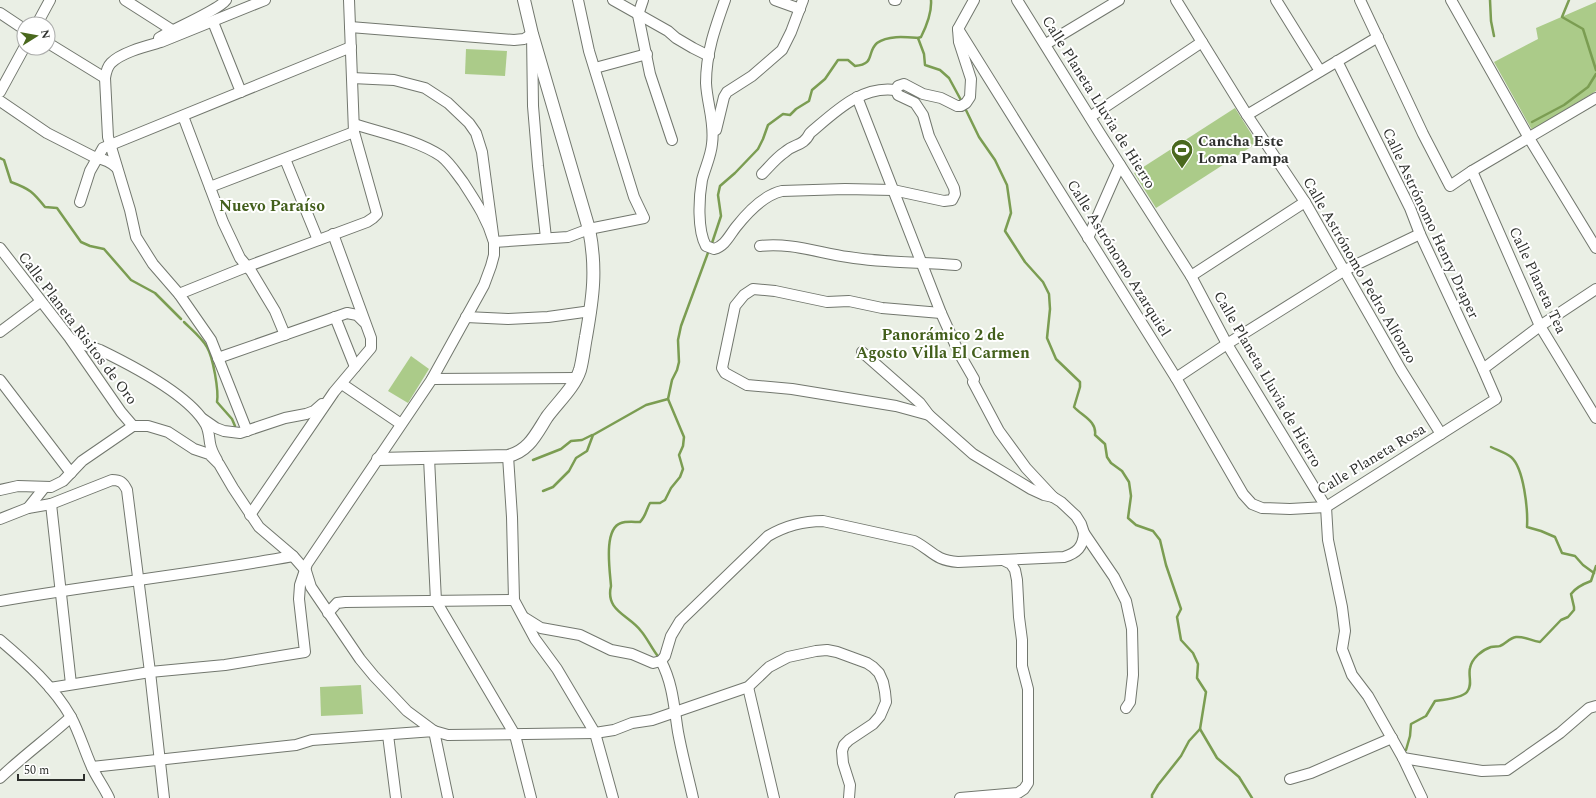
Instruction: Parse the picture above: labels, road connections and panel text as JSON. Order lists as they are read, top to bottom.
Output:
{
  "streets": {
    "street": [
      "Calle Planeta Lluvia de Hierro",
      "Calle Astrónomo Henry Draper",
      "Calle Astrónomo Azarquiel",
      "Calle Astrónomo Pedro Alfonzo",
      "Calle Planeta Tea",
      "Calle Planeta Risitos de Oro",
      "Calle Planeta Rosa"
    ]
  },
  "crossings": [
    ["Calle Planeta Lluvia de Hierro", "Calle Planeta Rosa"],
    ["Calle Astrónomo Henry Draper", "Calle Planeta Rosa"],
    ["Calle Astrónomo Azarquiel", "Calle Planeta Rosa"],
    ["Calle Astrónomo Pedro Alfonzo", "Calle Planeta Rosa"]
  ],
  "districts": ["Nuevo Paraíso", "Panorámico 2 de Agosto Villa El Carmen"],
  "places": {
    "sports": ["Cancha Este Loma Pampa"]
  },
  "scale_bar": "50 m",
  "north": "right"
}
